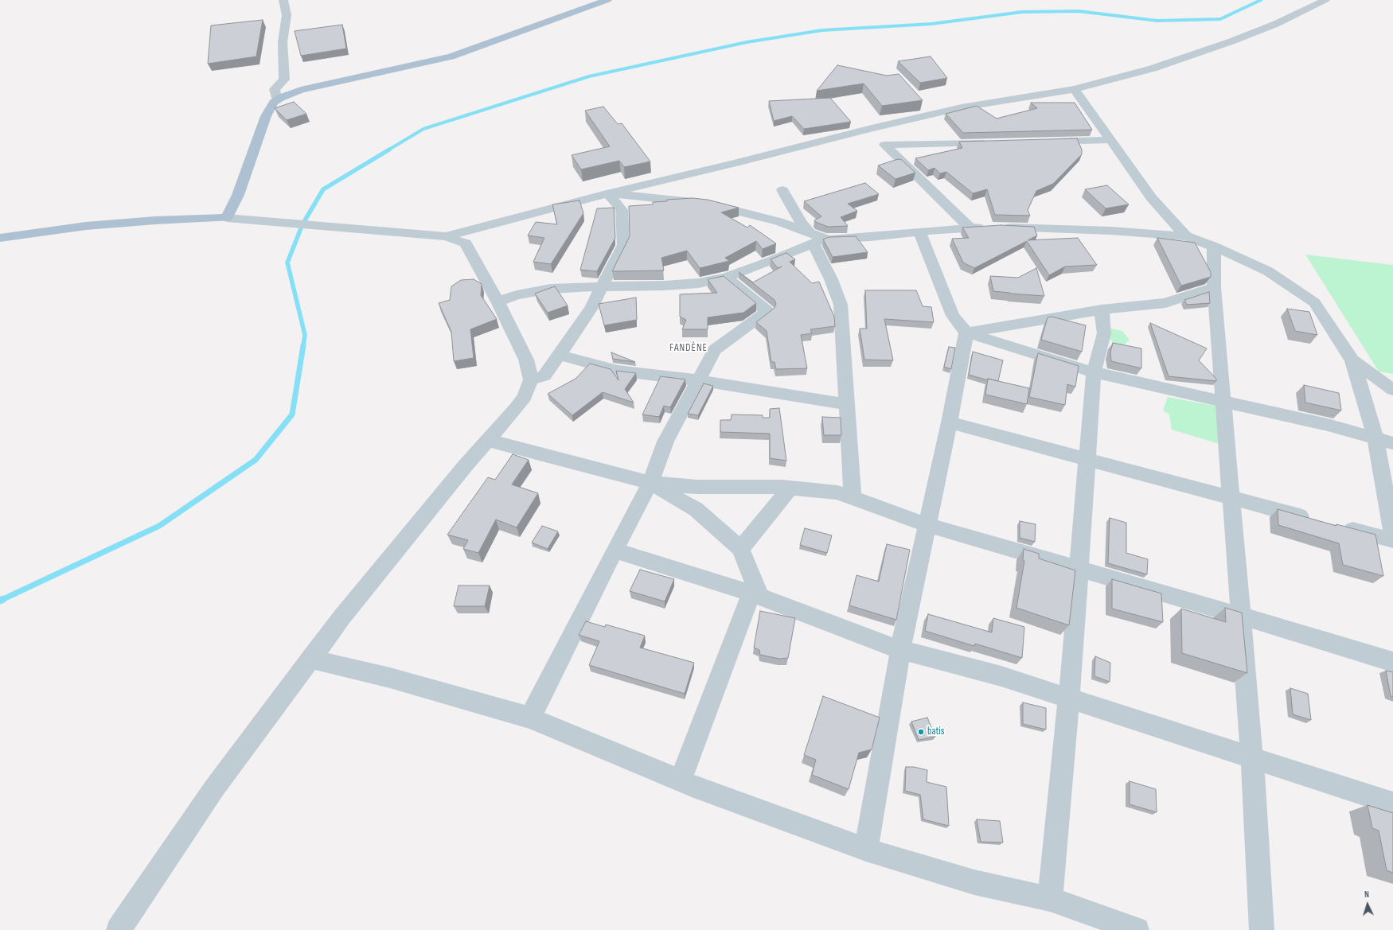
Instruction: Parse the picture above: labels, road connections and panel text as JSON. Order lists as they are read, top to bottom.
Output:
{
  "districts": ["FANDÈNE"],
  "places": ["batis"],
  "north": "top"
}
